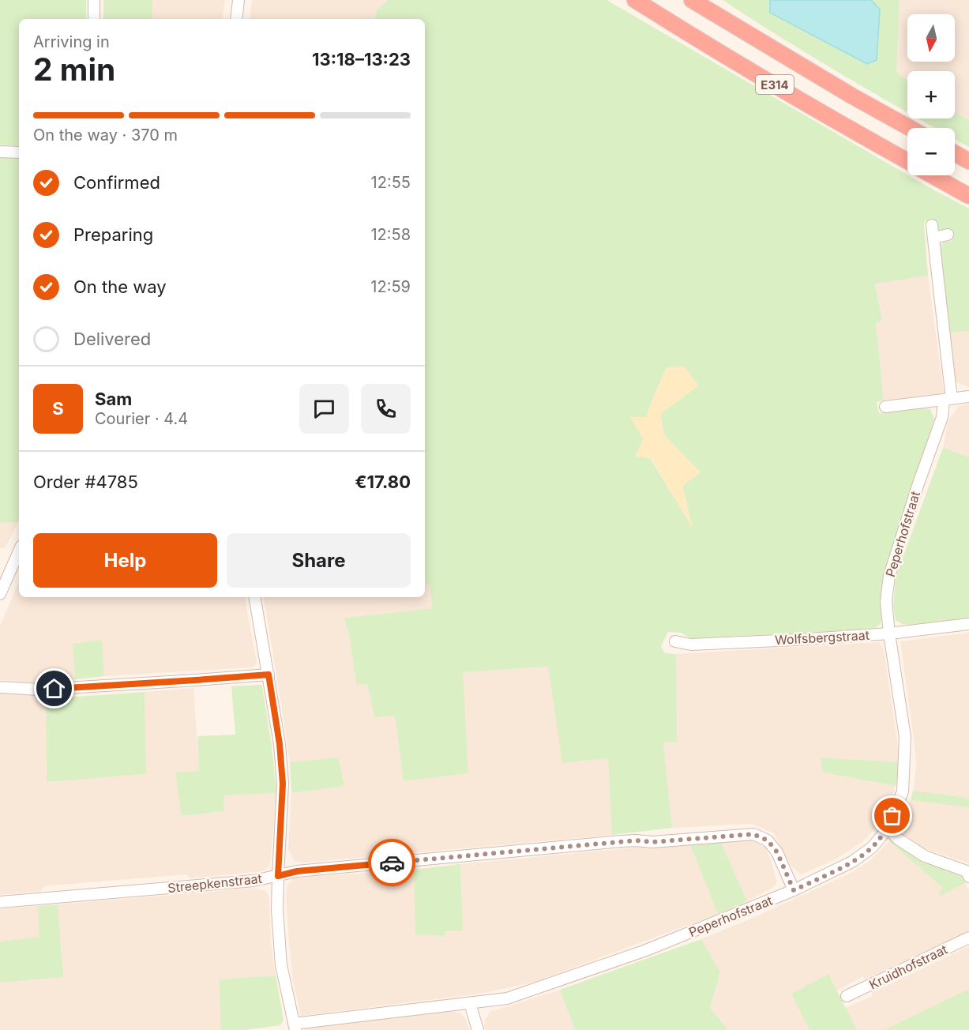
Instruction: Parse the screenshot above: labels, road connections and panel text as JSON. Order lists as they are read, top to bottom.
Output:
{
  "streets": {
    "highway": ["E314"],
    "street": [
      "Peperhofstraat",
      "Wolfsbergstraat",
      "Streepkenstraat",
      "Kruidhofstraat"
    ]
  },
  "crossings": [
    ["Peperhofstraat", "Wolfsbergstraat"],
    ["Peperhofstraat", "Streepkenstraat"]
  ],
  "north": "bottom",
  "page": {
    "map_buttons": ["+", "−"],
    "heading": ["2 min", "Arriving in", "13:18–13:23"],
    "panel": [
      "Sam",
      "Courier · 4.4",
      "Order #4785",
      "€17.80"
    ],
    "bar": "On the way · 370 m",
    "list": [
      ["Confirmed", "12:55"],
      ["Preparing", "12:58"],
      ["On the way", "12:59"],
      "Delivered"
    ],
    "round": "S",
    "buttons": ["Help", "Share"]
  }
}
